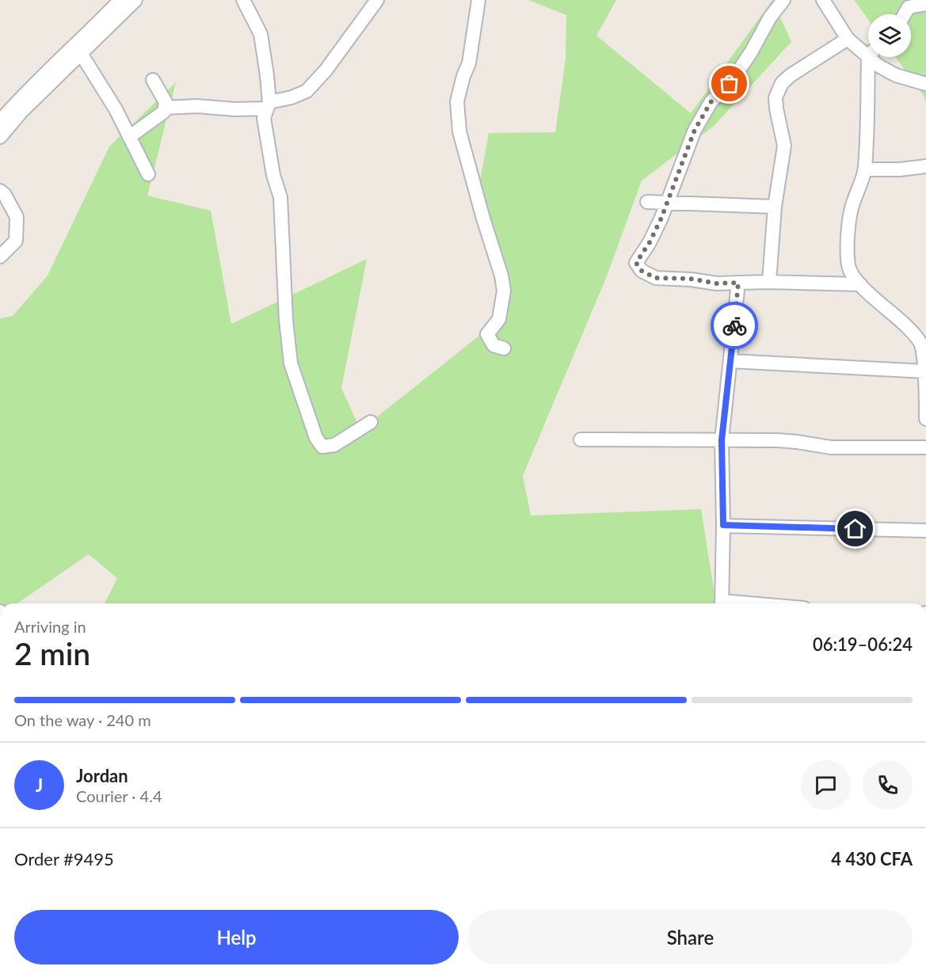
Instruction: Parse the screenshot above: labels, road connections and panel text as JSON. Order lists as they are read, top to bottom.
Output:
{
  "page": {
    "heading": ["2 min", "Arriving in", "06:19–06:24"],
    "panel": [
      "Jordan",
      "Courier · 4.4",
      "Order #9495",
      "4 430 CFA"
    ],
    "bar": "On the way · 240 m",
    "round": "J",
    "buttons": ["Help", "Share"]
  }
}
